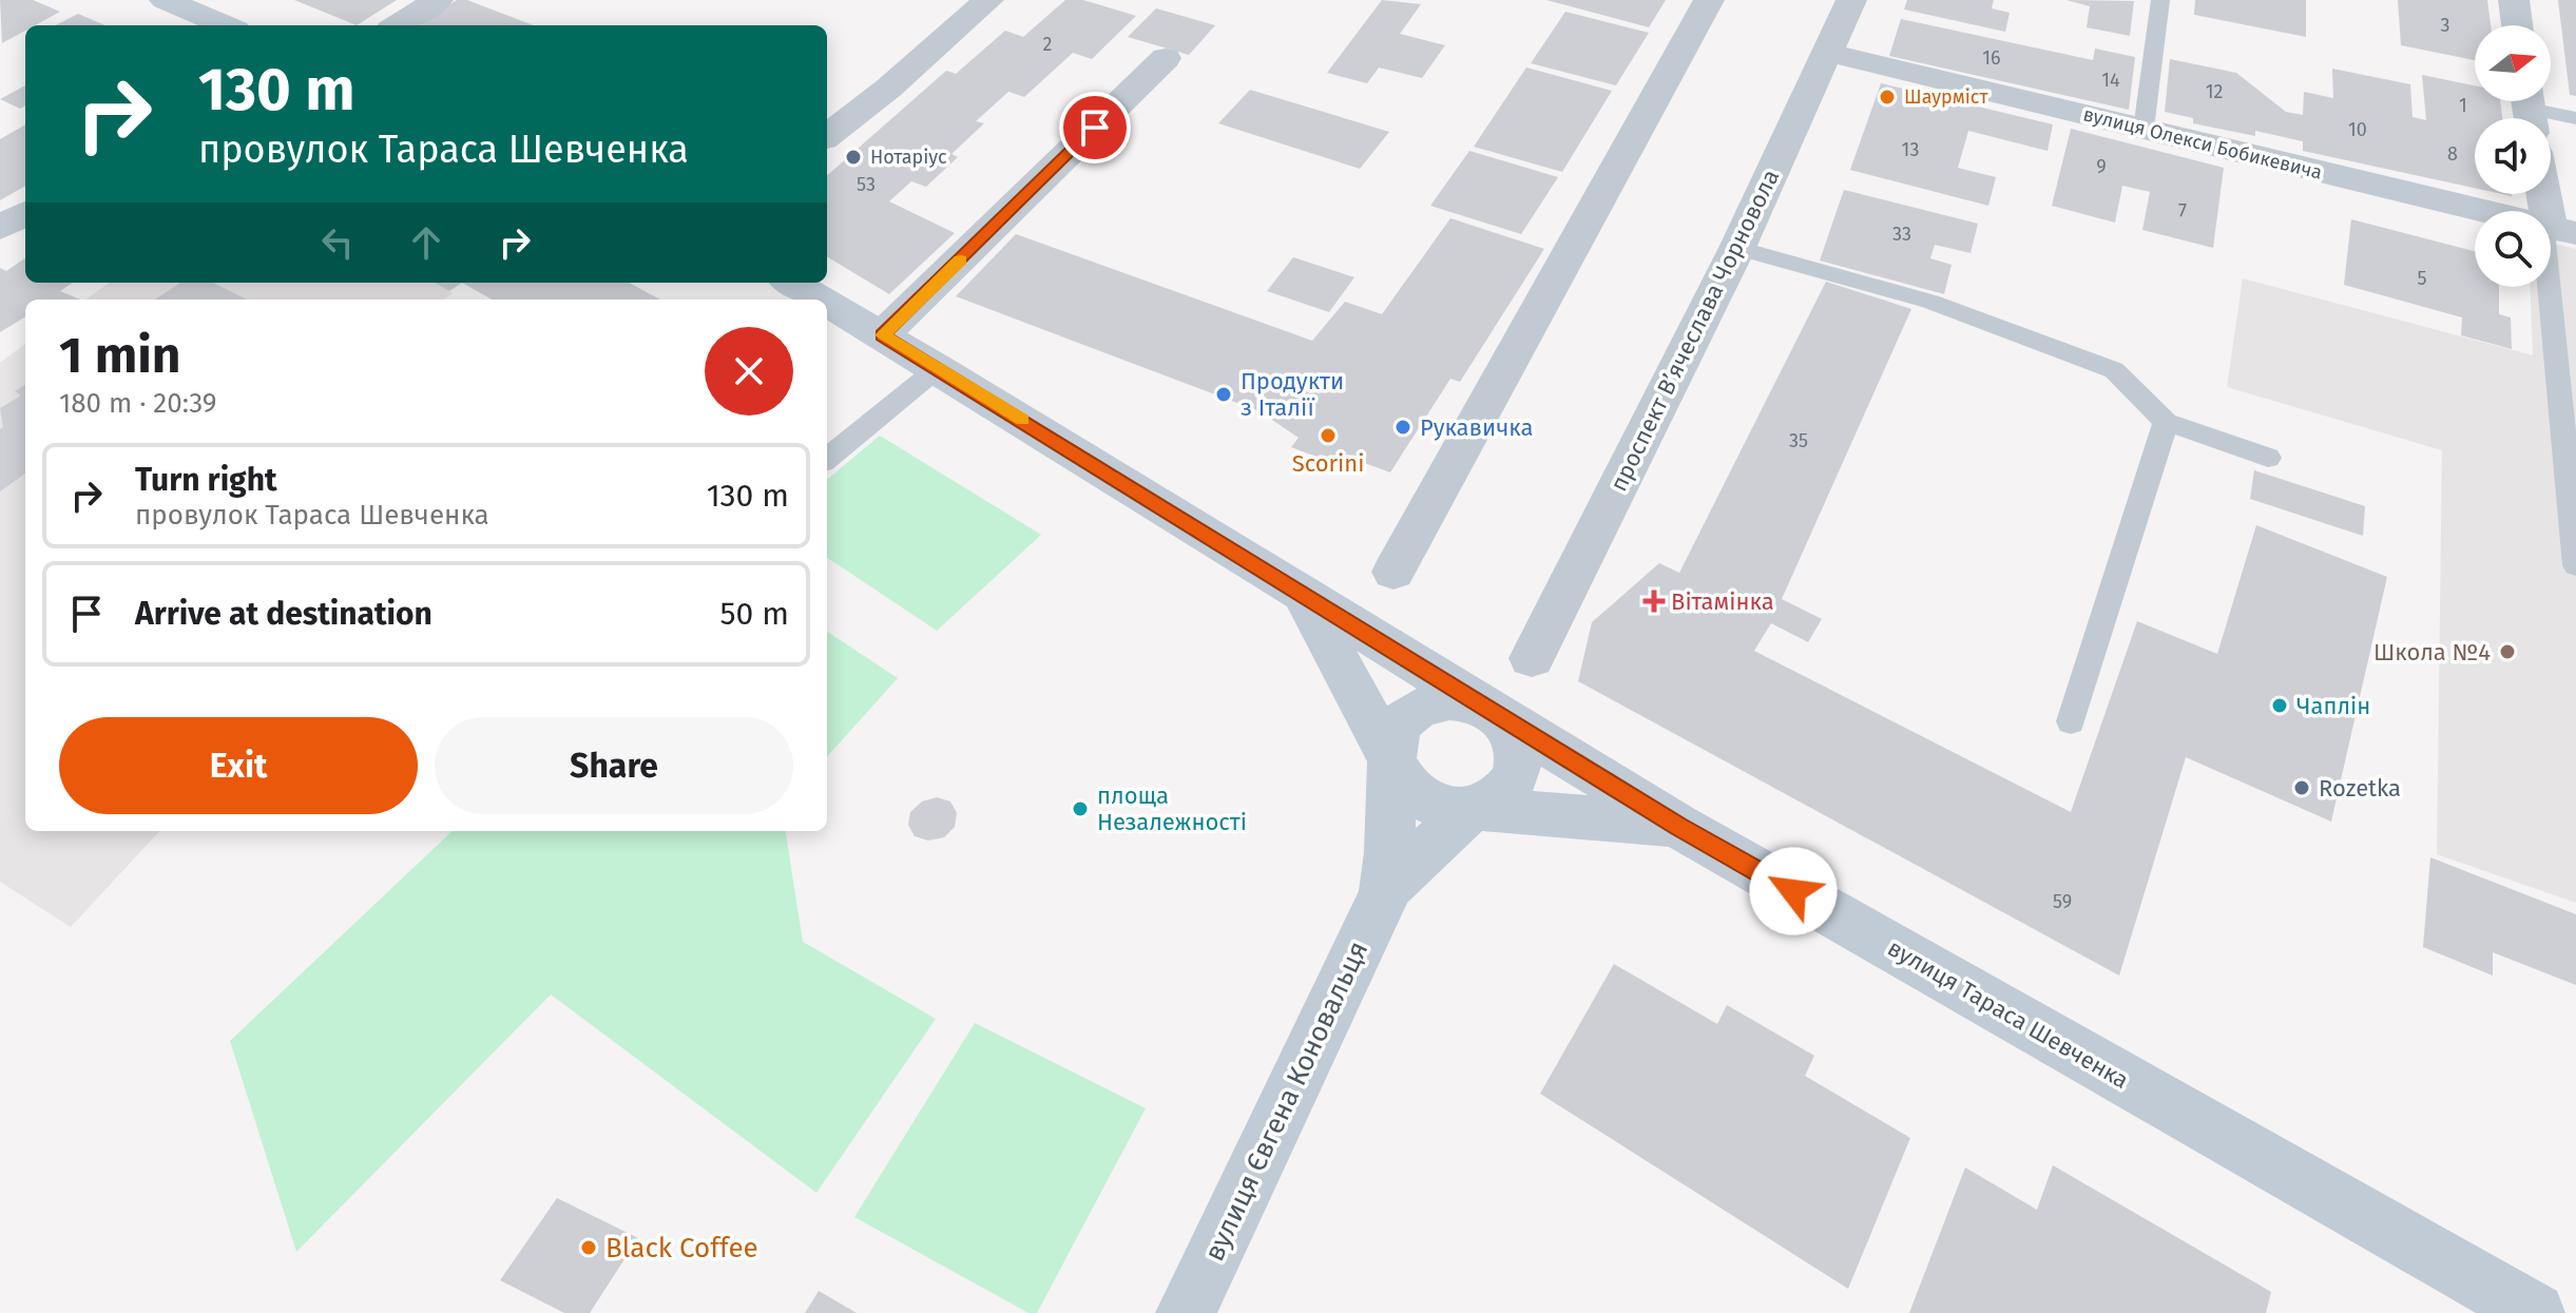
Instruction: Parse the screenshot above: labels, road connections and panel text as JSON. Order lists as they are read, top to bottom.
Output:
{
  "streets": {
    "main road": ["вулиця Тараса Шевченка", "вулиця Євгена Коновальця"],
    "street": ["вулиця Олекси Бобикевича", "проспект Вʼячеслава Чорновола"]
  },
  "crossings": [
    ["вулиця Олекси Бобикевича", "проспект Вʼячеслава Чорновола"],
    ["вулиця Тараса Шевченка", "вулиця Євгена Коновальця"]
  ],
  "places": {
    "other": [
      "Шаурміст",
      "Нотаріус",
      "Продукти з Італії",
      "Рукавичка",
      "Scorini",
      "Школа №4",
      "Чаплін",
      "Rozetka",
      "площа Незалежності",
      "Black Coffee"
    ],
    "health": ["Вітамінка"]
  },
  "house_numbers": [
    "3",
    "2",
    "16",
    "14",
    "12",
    "1",
    "10",
    "13",
    "8",
    "9",
    "53",
    "7",
    "33",
    "5",
    "35",
    "59"
  ],
  "north": "right",
  "page": {
    "turn": ["130 m", "провулок Тараса Шевченка"],
    "heading": ["1 min", "180 m · 20:39"],
    "list": [
      {
        "name": "Turn right",
        "note": "провулок Тараса Шевченка",
        "value": "130 m"
      },
      {
        "name": "Arrive at destination",
        "value": "50 m"
      }
    ],
    "buttons": ["Exit", "Share"]
  }
}
